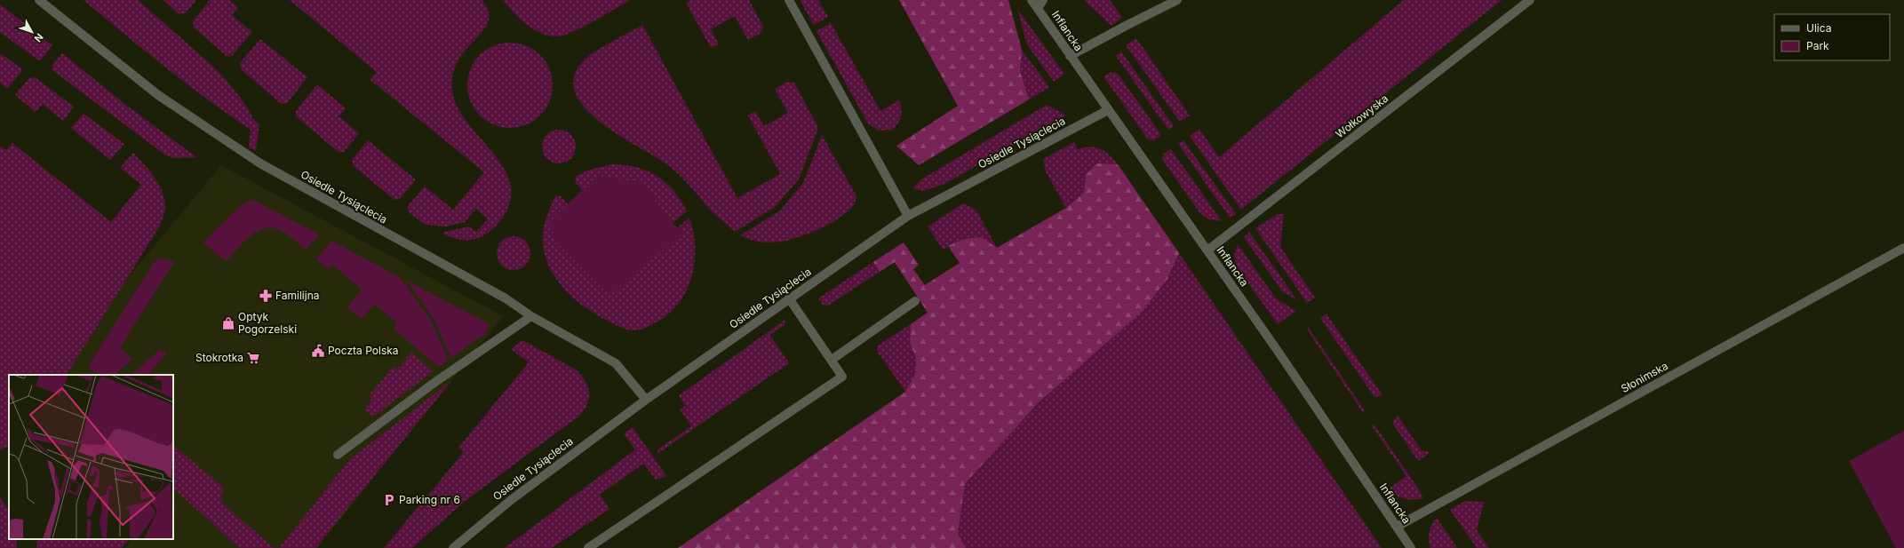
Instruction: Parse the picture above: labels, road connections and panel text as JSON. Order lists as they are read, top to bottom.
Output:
{
  "streets": {
    "street": [
      "Inflancka",
      "Wołkowyska",
      "Osiedle Tysiąclecia",
      "Słonimska"
    ]
  },
  "crossings": [
    ["Inflancka", "Wołkowyska"],
    ["Inflancka", "Osiedle Tysiąclecia"],
    ["Inflancka", "Słonimska"]
  ],
  "places": {
    "pharmacy": ["Familijna"],
    "shop": ["Optyk Pogorzelski"],
    "public building": ["Poczta Polska"],
    "supermarket": ["Stokrotka"],
    "parking": ["Parking nr 6"]
  },
  "legend": ["Ulica", "Park"],
  "north": "bottom right"
}
